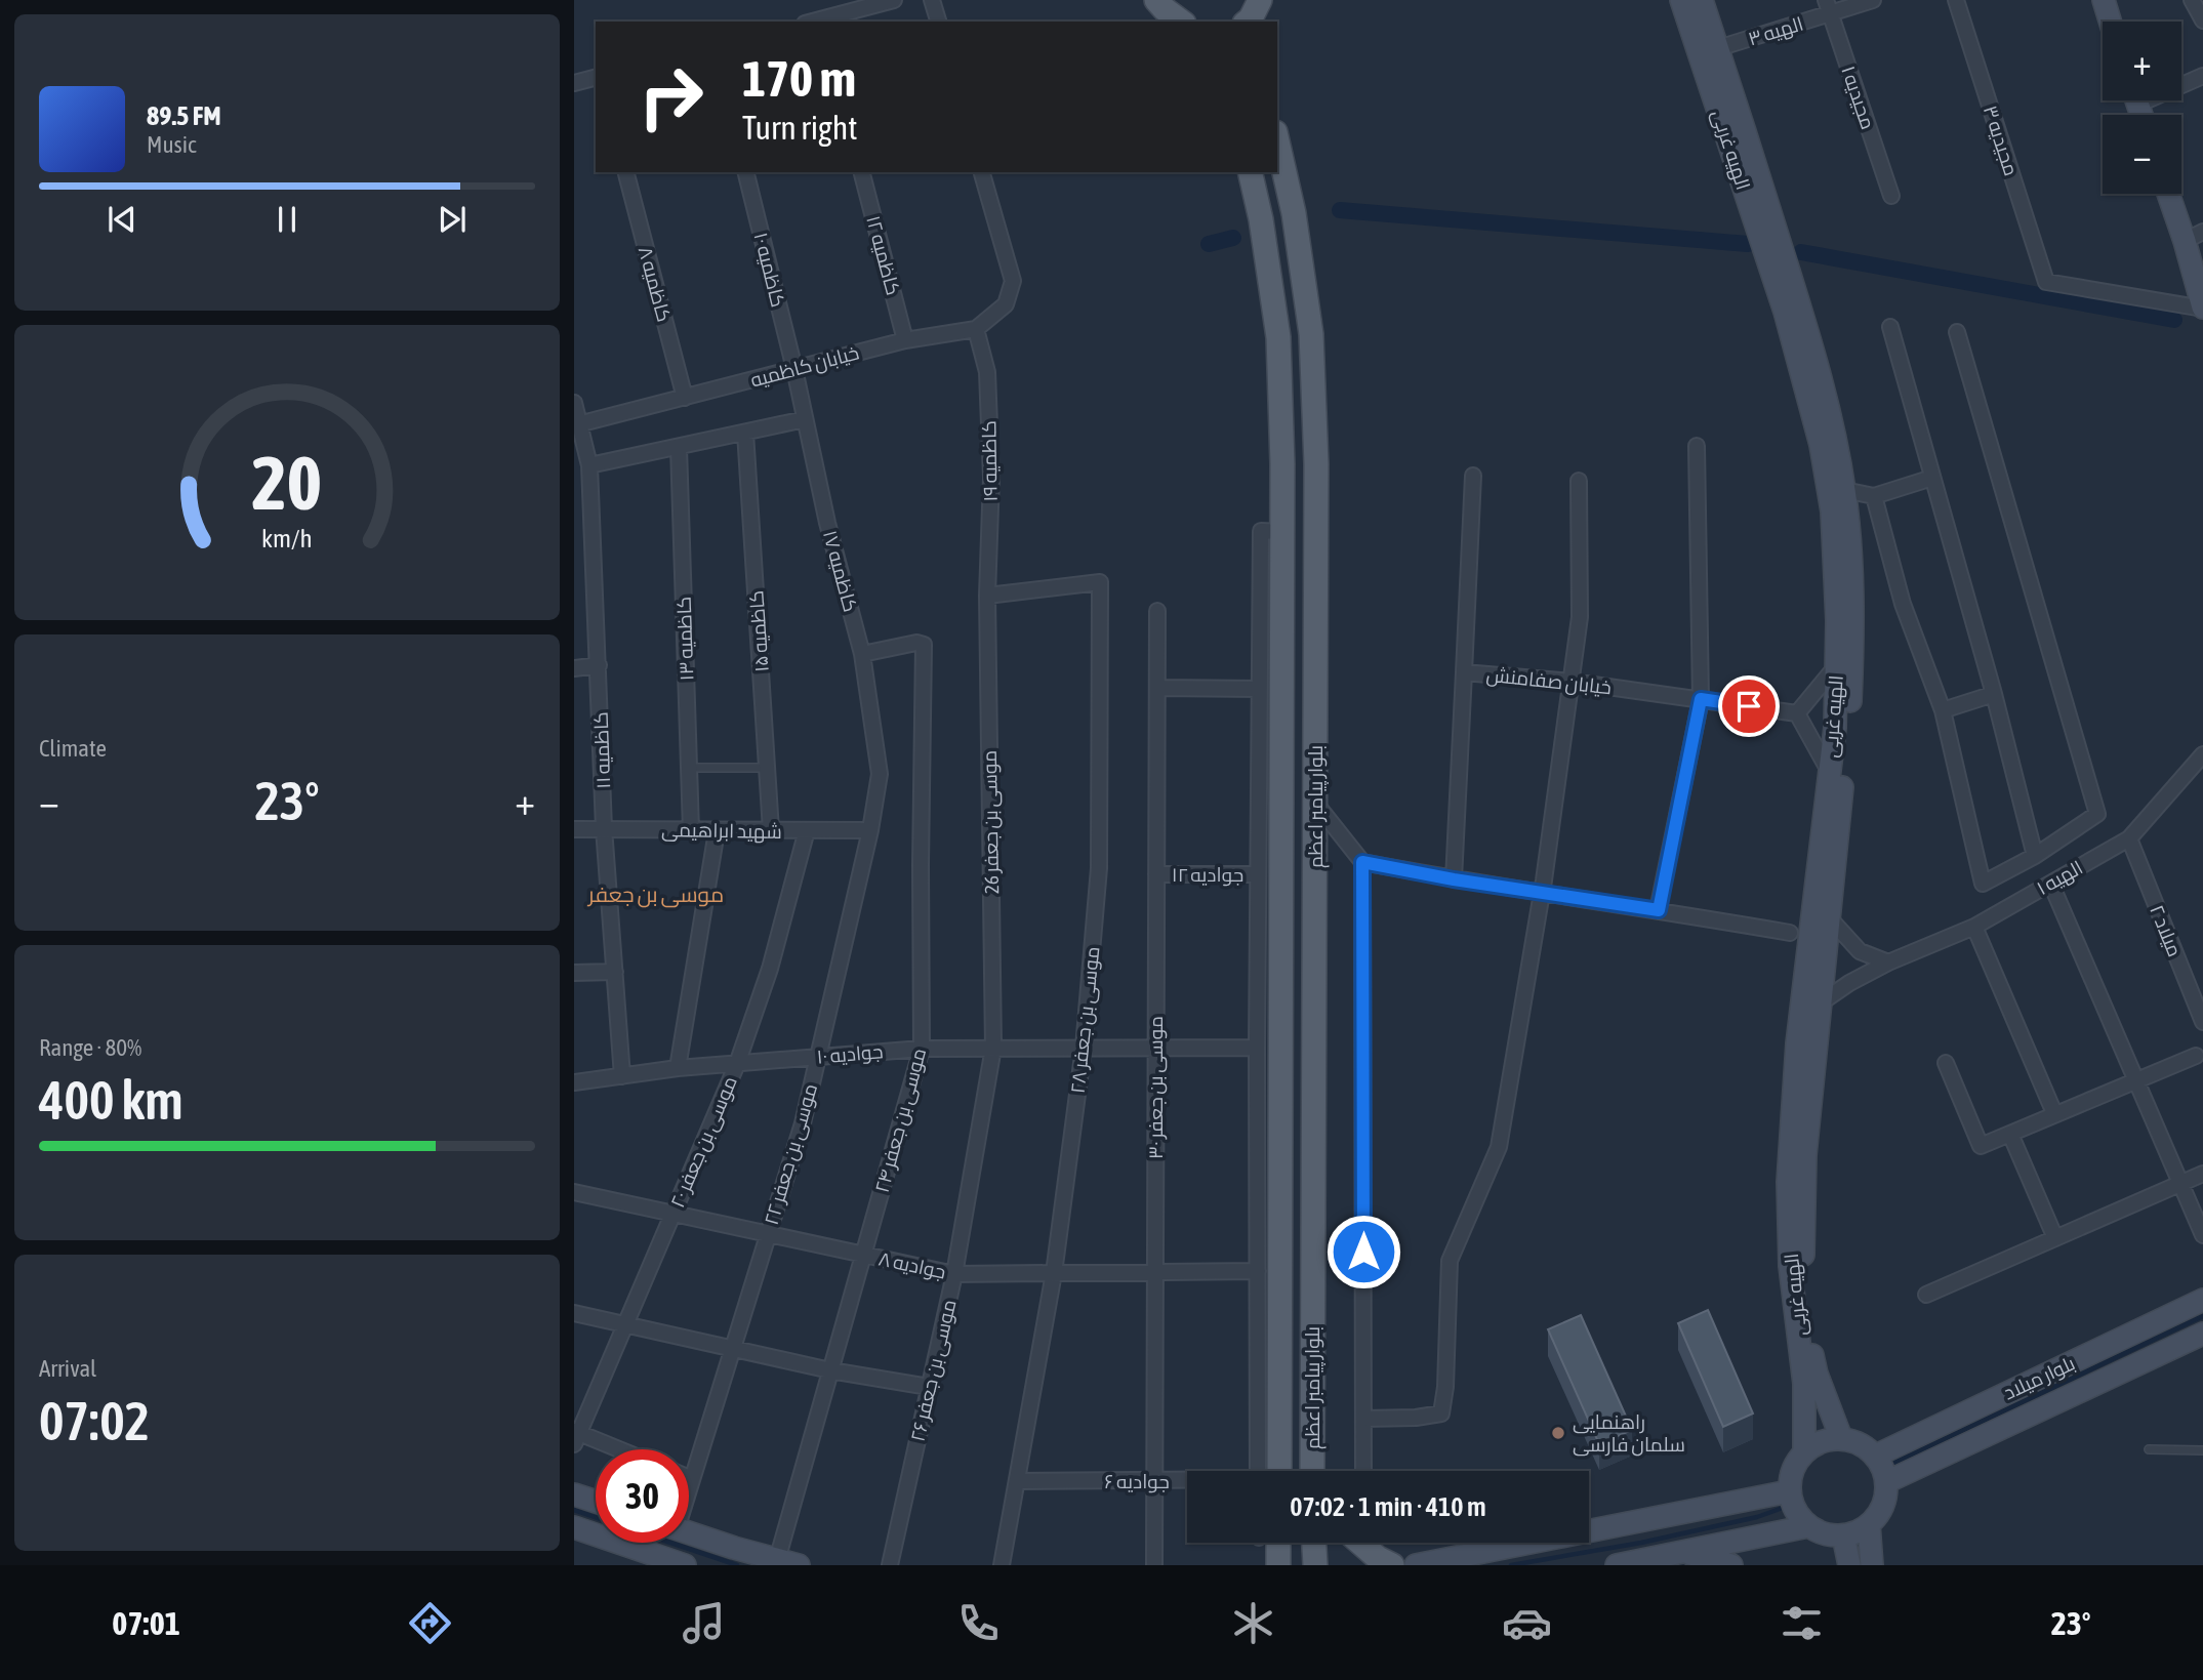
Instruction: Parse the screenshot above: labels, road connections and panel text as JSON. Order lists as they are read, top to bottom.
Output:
{
  "streets": {
    "main road": ["بلوار پیامبر اعظم"],
    "street": [
      "الهیه ۳",
      "مجیدیه ۱",
      "مجیدیه ۳",
      "الهیه غربی",
      "کاظمیه ۱۲",
      "کاظمیه ۱۰",
      "کاظمیه ۸",
      "خیابان کاظمیه",
      "کاظمیه ۱۹",
      "کاظمیه ۱۷",
      "کاظمیه ۱۵",
      "کاظمیه ۱۳",
      "خیابان صفامنش",
      "کاظمیه ۱۱",
      "موسی بن جعفر 26",
      "شهید ابراهیمی",
      "جوادیه ۱۲",
      "الهیه ۱",
      "میلاد ۲",
      "موسی بن جعفر ۲۸",
      "جوادیه ۱۰",
      "موسی بن جعفر ۳۰",
      "موسی بن جعفر ۲۴",
      "موسی بن جعفر ۲۰",
      "موسی بن جعفر ۲۲",
      "جوادیه ۸",
      "موسی بن جعفر ۲۶",
      "بلوار میلاد",
      "جوادیه ۶"
    ]
  },
  "crossings": [
    ["الهیه ۳", "مجیدیه ۱"],
    ["الهیه ۳", "الهیه غربی"],
    ["الهیه غربی", "الهیه ۱"],
    ["الهیه غربی", "بلوار میلاد"],
    ["کاظمیه ۱۲", "خیابان کاظمیه"],
    ["کاظمیه ۱۰", "خیابان کاظمیه"],
    ["کاظمیه ۱۰", "کاظمیه ۱۷"],
    ["کاظمیه ۸", "خیابان کاظمیه"],
    ["خیابان کاظمیه", "کاظمیه ۱۹"],
    ["خیابان کاظمیه", "کاظمیه ۱۷"],
    ["خیابان کاظمیه", "کاظمیه ۱۱"],
    ["کاظمیه ۱۹", "موسی بن جعفر 26"],
    ["کاظمیه ۱۹", "موسی بن جعفر ۲۸"],
    ["کاظمیه ۱۷", "موسی بن جعفر ۲۴"],
    ["کاظمیه ۱۷", "موسی بن جعفر ۲۲"],
    ["کاظمیه ۱۵", "شهید ابراهیمی"],
    ["کاظمیه ۱۳", "شهید ابراهیمی"],
    ["کاظمیه ۱۱", "شهید ابراهیمی"],
    ["کاظمیه ۱۱", "جوادیه ۱۰"],
    ["موسی بن جعفر 26", "موسی بن جعفر ۲۸"],
    ["موسی بن جعفر 26", "جوادیه ۱۰"],
    ["موسی بن جعفر 26", "موسی بن جعفر ۲۶"],
    ["شهید ابراهیمی", "موسی بن جعفر ۲۰"],
    ["شهید ابراهیمی", "موسی بن جعفر ۲۲"],
    ["جوادیه ۱۲", "موسی بن جعفر ۳۰"],
    ["الهیه ۱", "میلاد ۲"],
    ["موسی بن جعفر ۲۸", "جوادیه ۱۰"],
    ["موسی بن جعفر ۲۸", "جوادیه ۸"],
    ["موسی بن جعفر ۲۸", "جوادیه ۶"],
    ["جوادیه ۱۰", "موسی بن جعفر ۳۰"],
    ["جوادیه ۱۰", "موسی بن جعفر ۲۴"],
    ["جوادیه ۱۰", "موسی بن جعفر ۲۰"],
    ["جوادیه ۱۰", "موسی بن جعفر ۲۲"],
    ["جوادیه ۱۰", "موسی بن جعفر ۲۶"],
    ["موسی بن جعفر ۳۰", "جوادیه ۸"],
    ["موسی بن جعفر ۳۰", "جوادیه ۶"],
    ["موسی بن جعفر ۲۴", "جوادیه ۸"],
    ["موسی بن جعفر ۲۰", "جوادیه ۸"],
    ["موسی بن جعفر ۲۲", "جوادیه ۸"],
    ["جوادیه ۸", "موسی بن جعفر ۲۶"]
  ],
  "districts": ["موسی بن جعفر"],
  "places": ["راهنمایی سلمان فارسی"],
  "page": {
    "map_buttons": ["+", "−"],
    "turn": ["170 m", "Turn right"],
    "song": ["89.5 FM", "Music"],
    "tile": [
      "Climate",
      ["Range · 80%", "400 km"],
      ["Arrival", "07:02"]
    ],
    "heat": ["−", "23°", "+"],
    "limit": "30",
    "trip": "07:02 · 1 min · 410 m",
    "tabs": ["07:01", "23°"],
    "gauge": ["20", "km/h"]
  }
}
